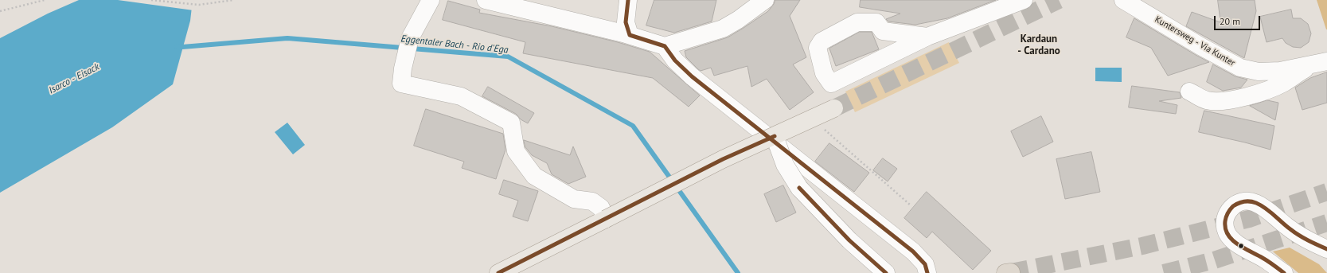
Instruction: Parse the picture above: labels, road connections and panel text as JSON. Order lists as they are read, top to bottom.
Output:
{
  "streets": {
    "street": ["Kuntersweg - Via Kunter"]
  },
  "districts": ["Kardaun - Cardano"],
  "water": ["Eggentaler Bach - Rio d'Ega", "Isarco - Eisack"],
  "scale_bar": "20 m"
}
